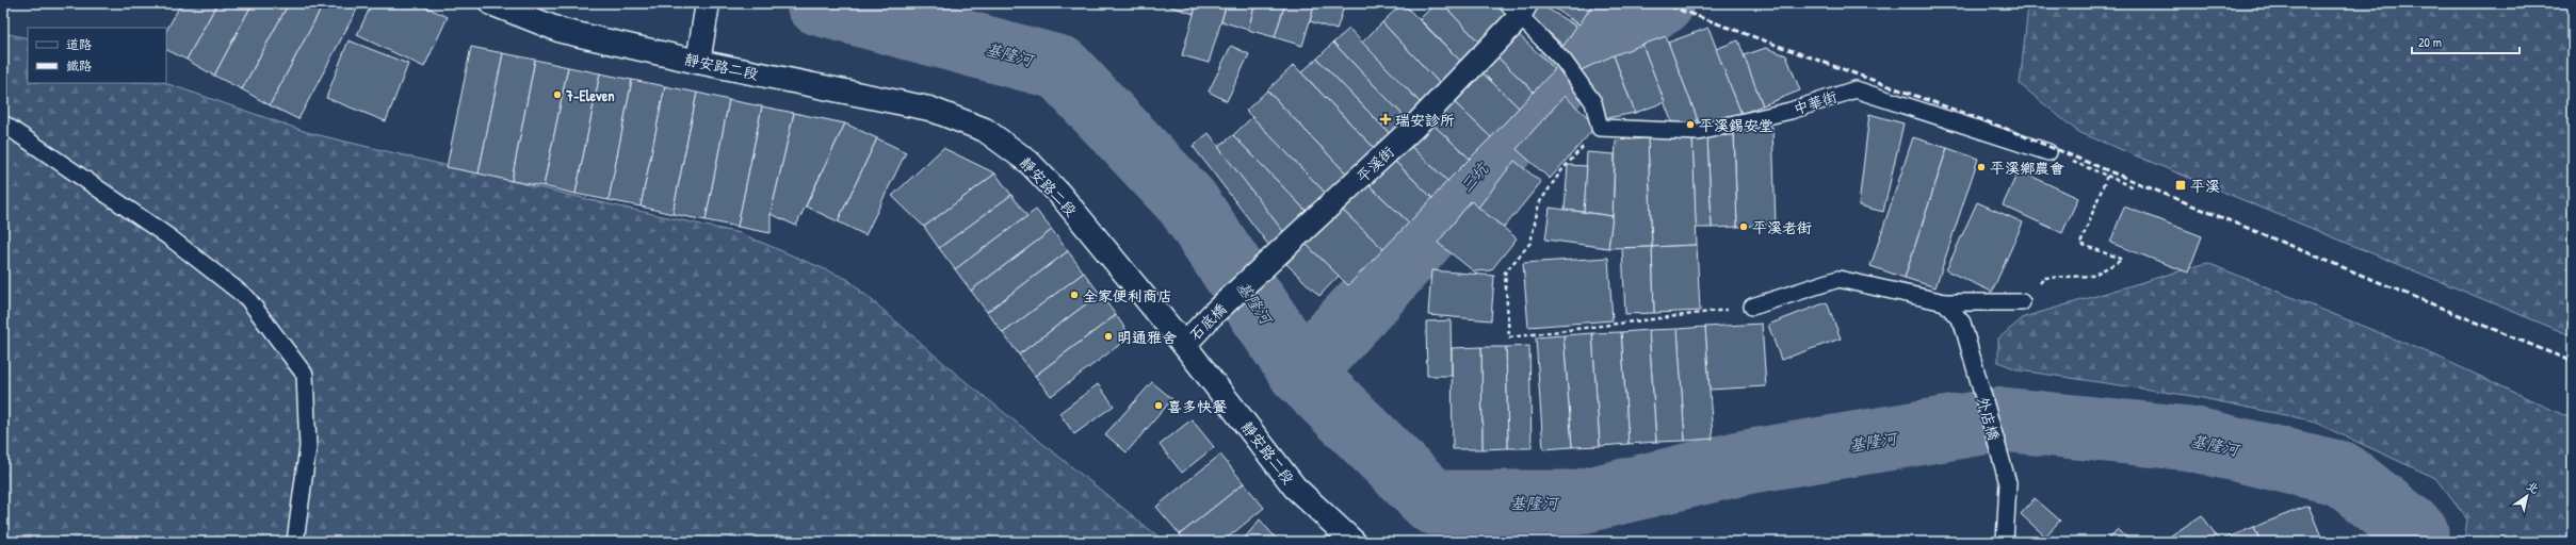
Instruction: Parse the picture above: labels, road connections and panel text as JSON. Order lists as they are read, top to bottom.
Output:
{
  "streets": {
    "main road": ["靜安路二段", "平溪街", "石底橋"],
    "lane": ["中華街", "外店橋"]
  },
  "crossings": [
    ["靜安路二段", "石底橋"],
    ["平溪街", "石底橋"]
  ],
  "water": ["基隆河", "三坑"],
  "places": {
    "other": [
      "7-Eleven",
      "平溪錫安堂",
      "平溪鄉農會",
      "平溪老街",
      "全家便利商店",
      "明通雅舍",
      "喜多快餐"
    ],
    "health": ["瑞安診所"],
    "transit": ["平溪"]
  },
  "legend": ["道路", "鐵路"],
  "scale_bar": "20 m",
  "north": "top right"
}
